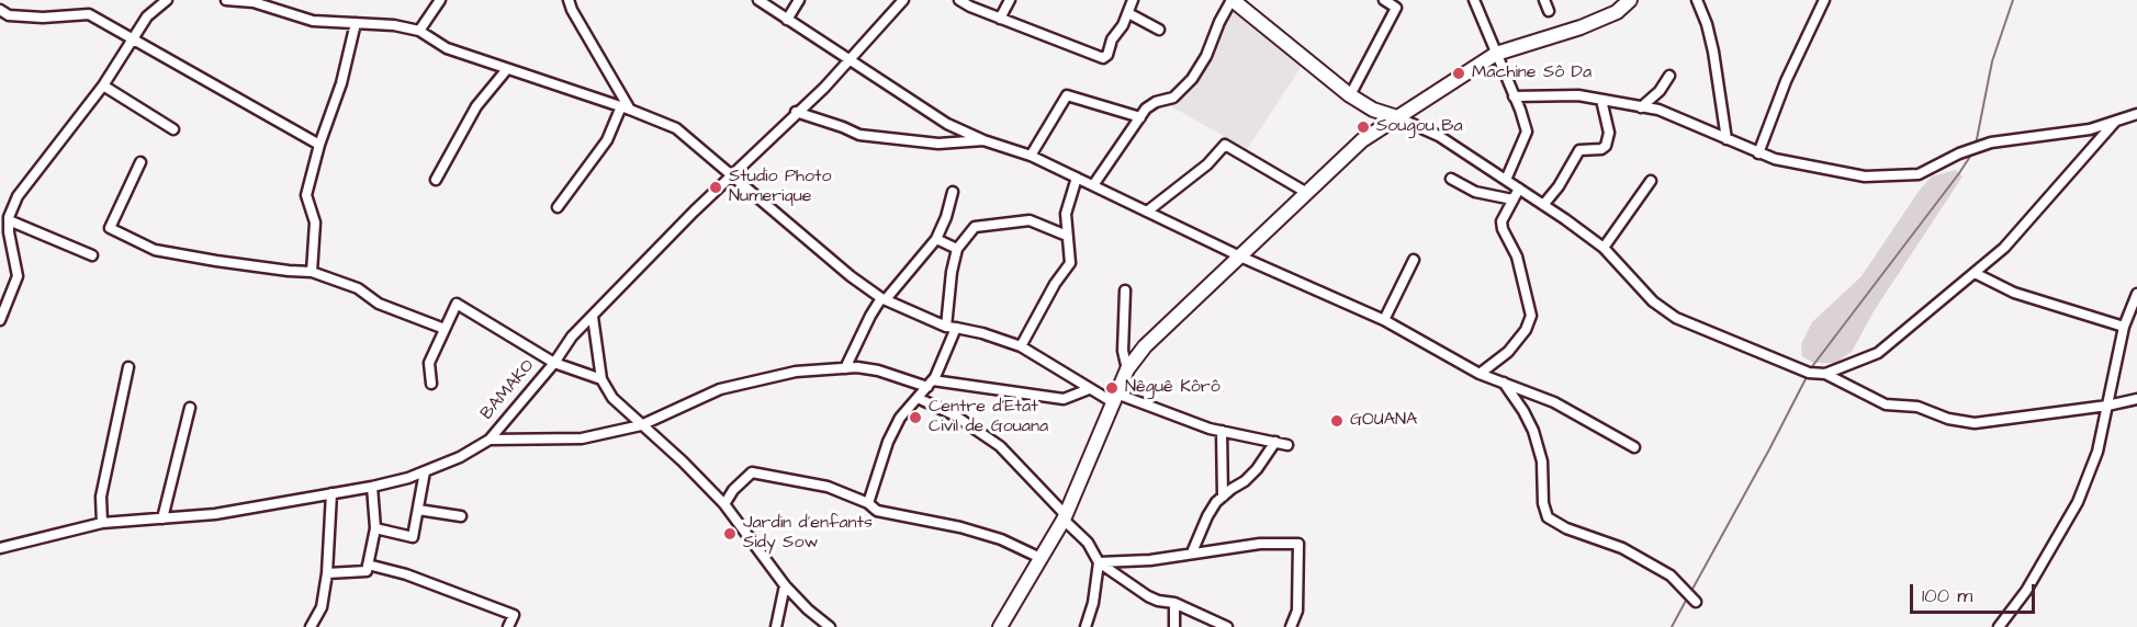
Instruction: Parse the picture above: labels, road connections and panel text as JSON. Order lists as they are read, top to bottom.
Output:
{
  "streets": {
    "street": ["BAMAKO"]
  },
  "places": [
    "Machine Sô Da",
    "Sougou Ba",
    "Studio Photo Numerique",
    "Nêguê Kôrô",
    "Centre d'Etat Civil de Gouana",
    "GOUANA",
    "Jardin d'enfants Sidy Sow"
  ],
  "scale_bar": "100 m"
}
